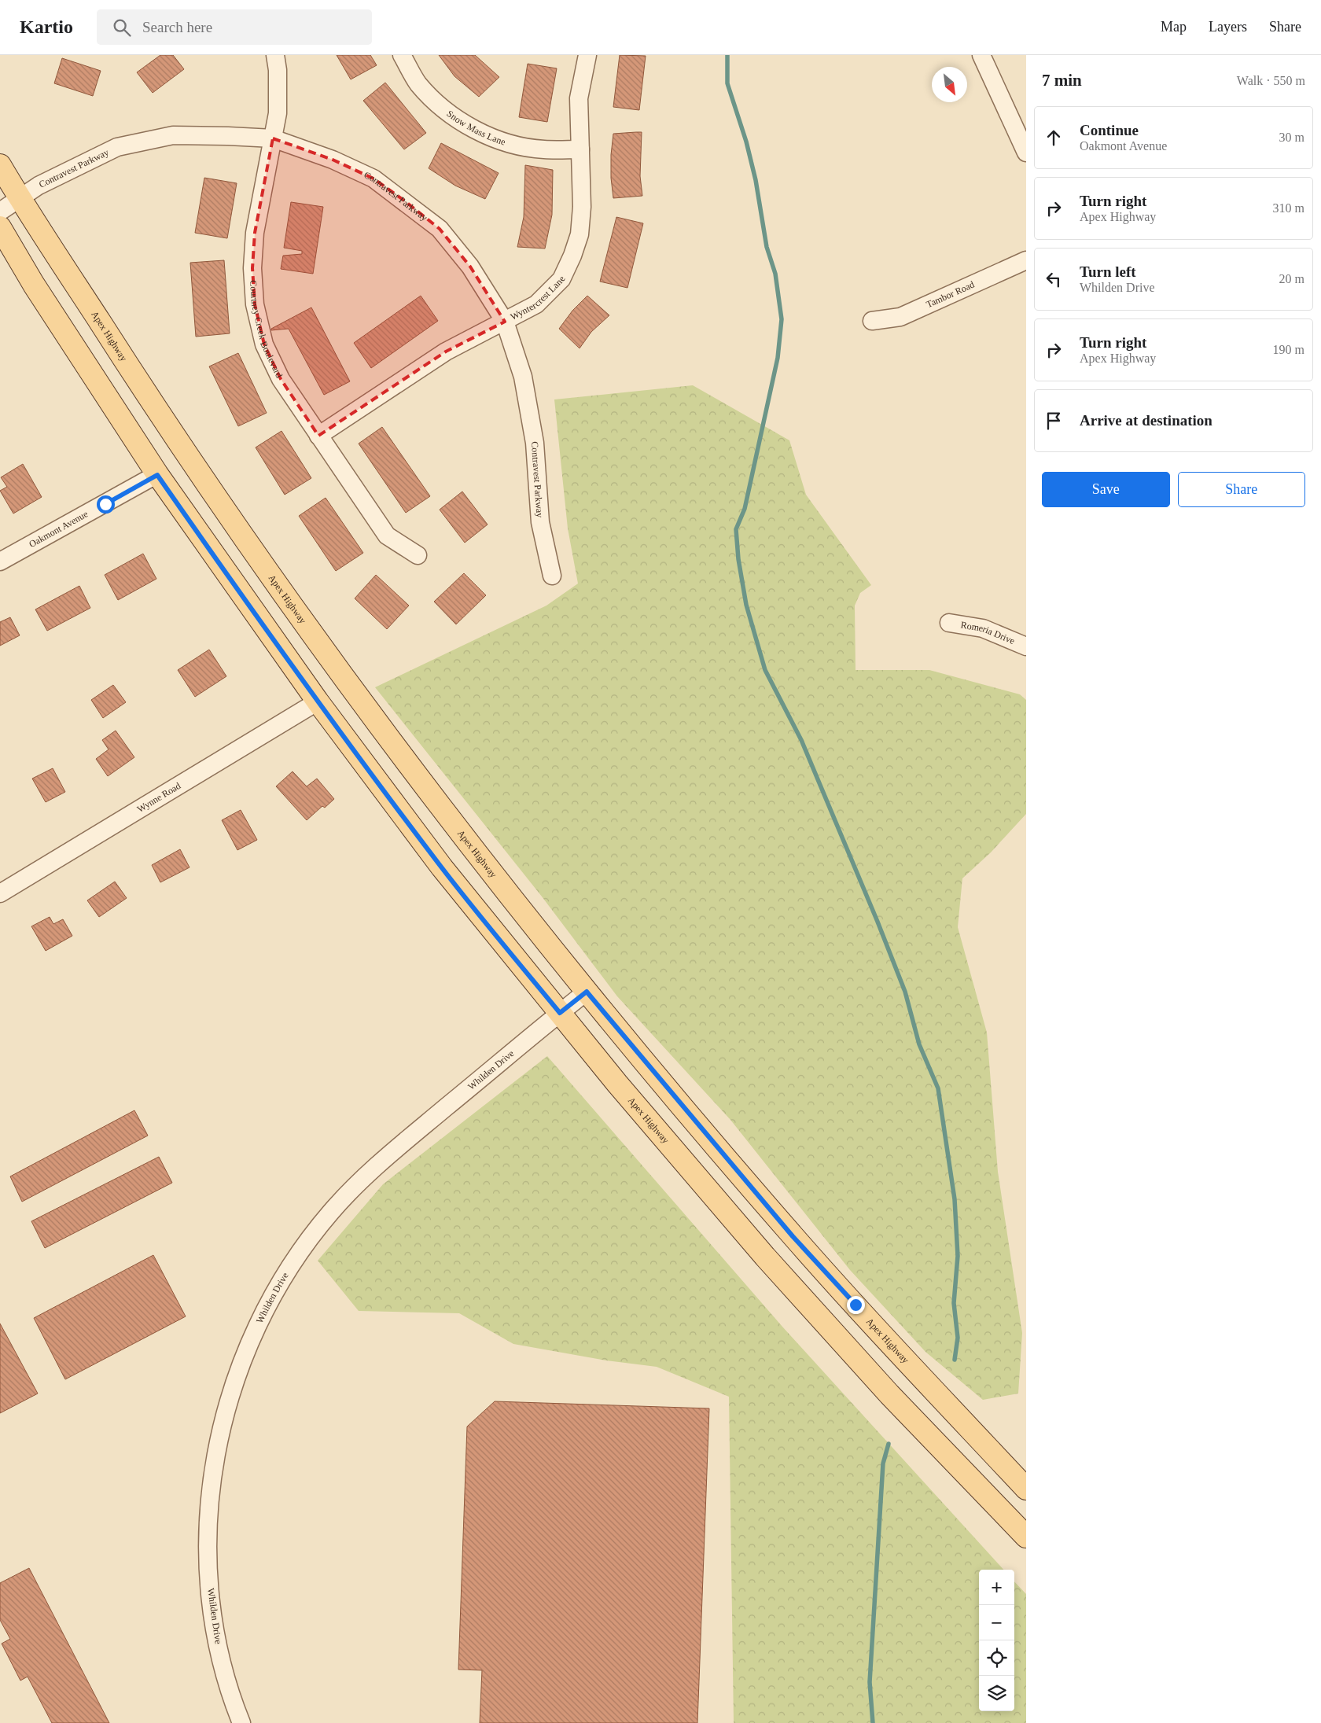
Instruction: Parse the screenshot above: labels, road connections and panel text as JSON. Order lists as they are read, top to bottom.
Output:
{
  "streets": {
    "main road": ["Apex Highway"],
    "street": [
      "Snow Mass Lane",
      "Contravest Parkway",
      "Tambor Road",
      "Wyntercrest Lane",
      "Courtney Creek Boulevard",
      "Oakmont Avenue",
      "Romeria Drive",
      "Wynne Road",
      "Whilden Drive"
    ]
  },
  "crossings": [
    ["Snow Mass Lane", "Wyntercrest Lane"],
    ["Contravest Parkway", "Wyntercrest Lane"],
    ["Contravest Parkway", "Courtney Creek Boulevard"],
    ["Contravest Parkway", "Apex Highway"],
    ["Wyntercrest Lane", "Courtney Creek Boulevard"],
    ["Apex Highway", "Oakmont Avenue"],
    ["Apex Highway", "Wynne Road"],
    ["Apex Highway", "Whilden Drive"]
  ],
  "north": "bottom right",
  "page": {
    "header": "Kartio",
    "search": "Search here",
    "nav": ["Map", "Layers", "Share"],
    "heading": ["7 min", "Walk · 550 m"],
    "list": [
      ["Continue", "Oakmont Avenue", "30 m"],
      ["Turn right", "Apex Highway", "310 m"],
      ["Turn left", "Whilden Drive", "20 m"],
      ["Turn right", "Apex Highway", "190 m"],
      "Arrive at destination"
    ],
    "buttons": ["Save", "Share"],
    "map_buttons": ["+", "−"]
  }
}
